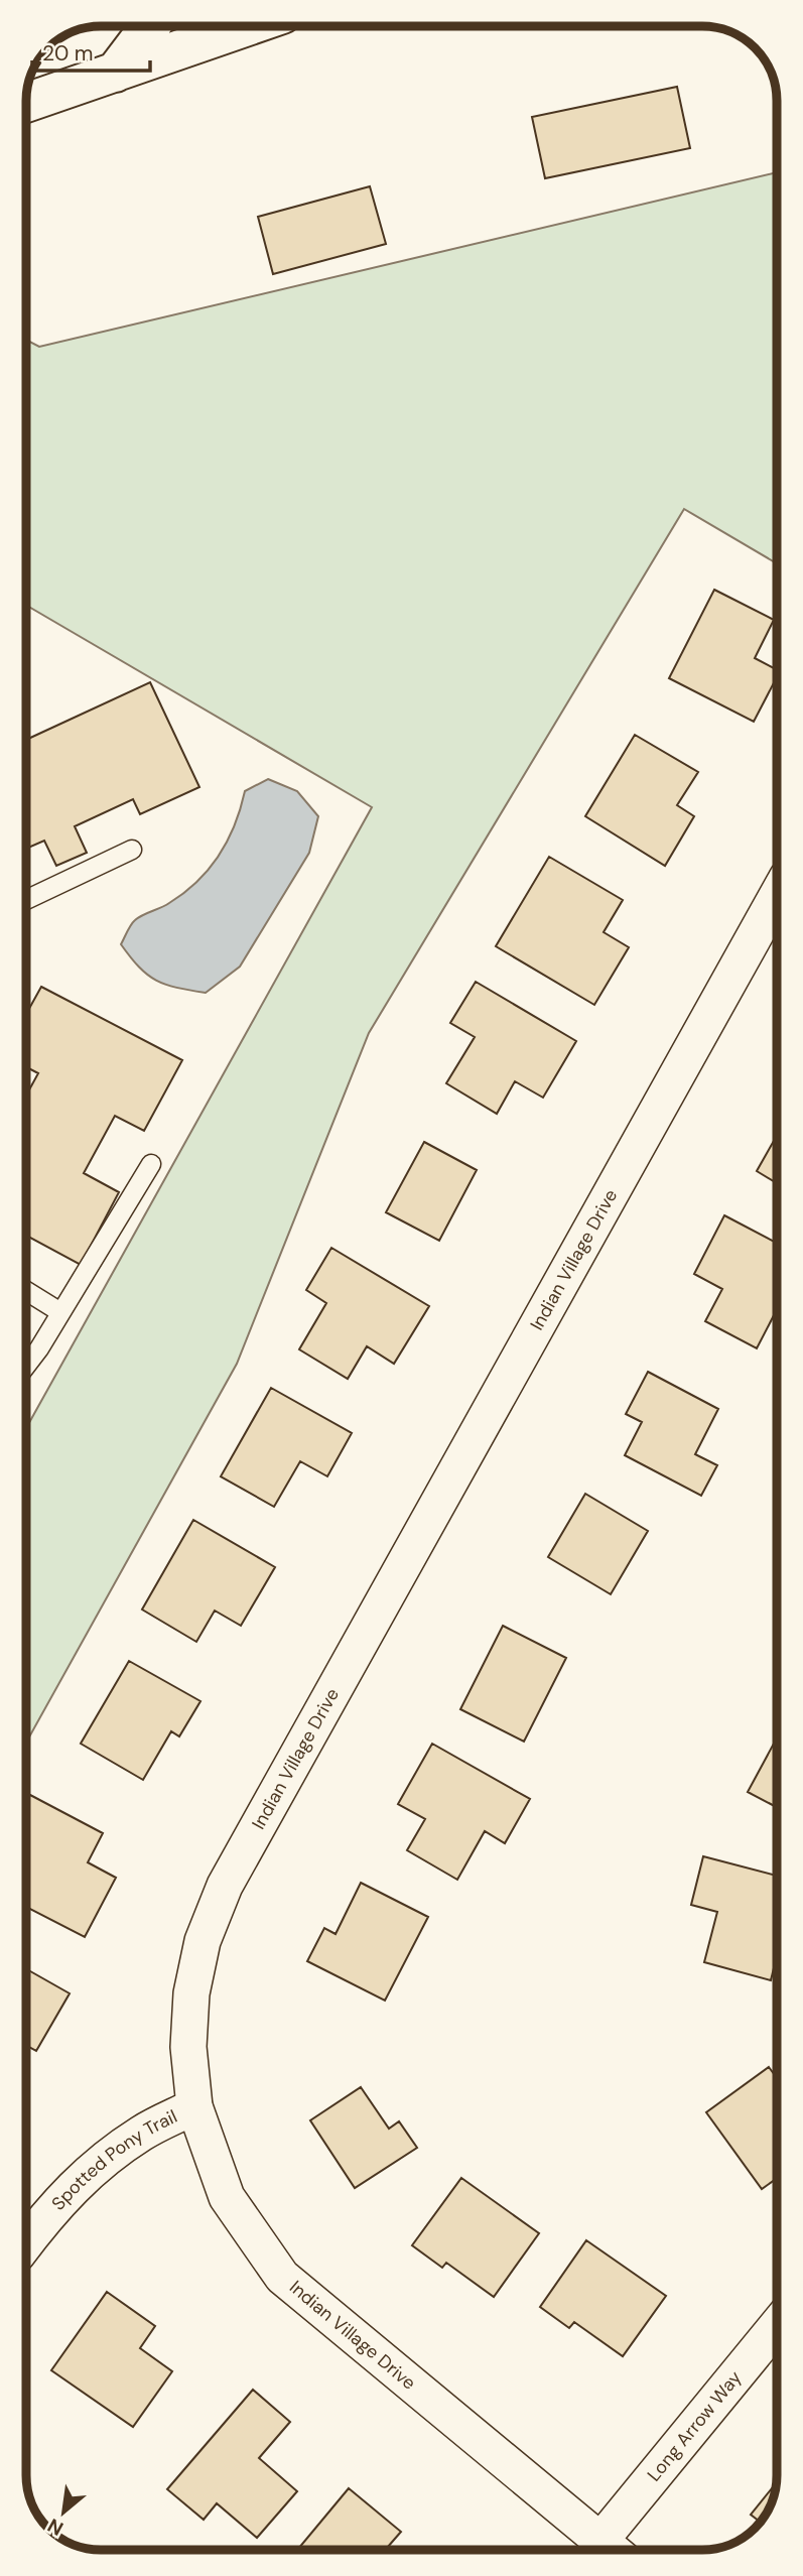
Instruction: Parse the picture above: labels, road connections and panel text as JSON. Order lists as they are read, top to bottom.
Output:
{
  "streets": {
    "street": ["Indian Village Drive", "Spotted Pony Trail", "Long Arrow Way"]
  },
  "crossings": [
    ["Indian Village Drive", "Spotted Pony Trail"],
    ["Indian Village Drive", "Long Arrow Way"]
  ],
  "scale_bar": "20 m",
  "north": "bottom left"
}
